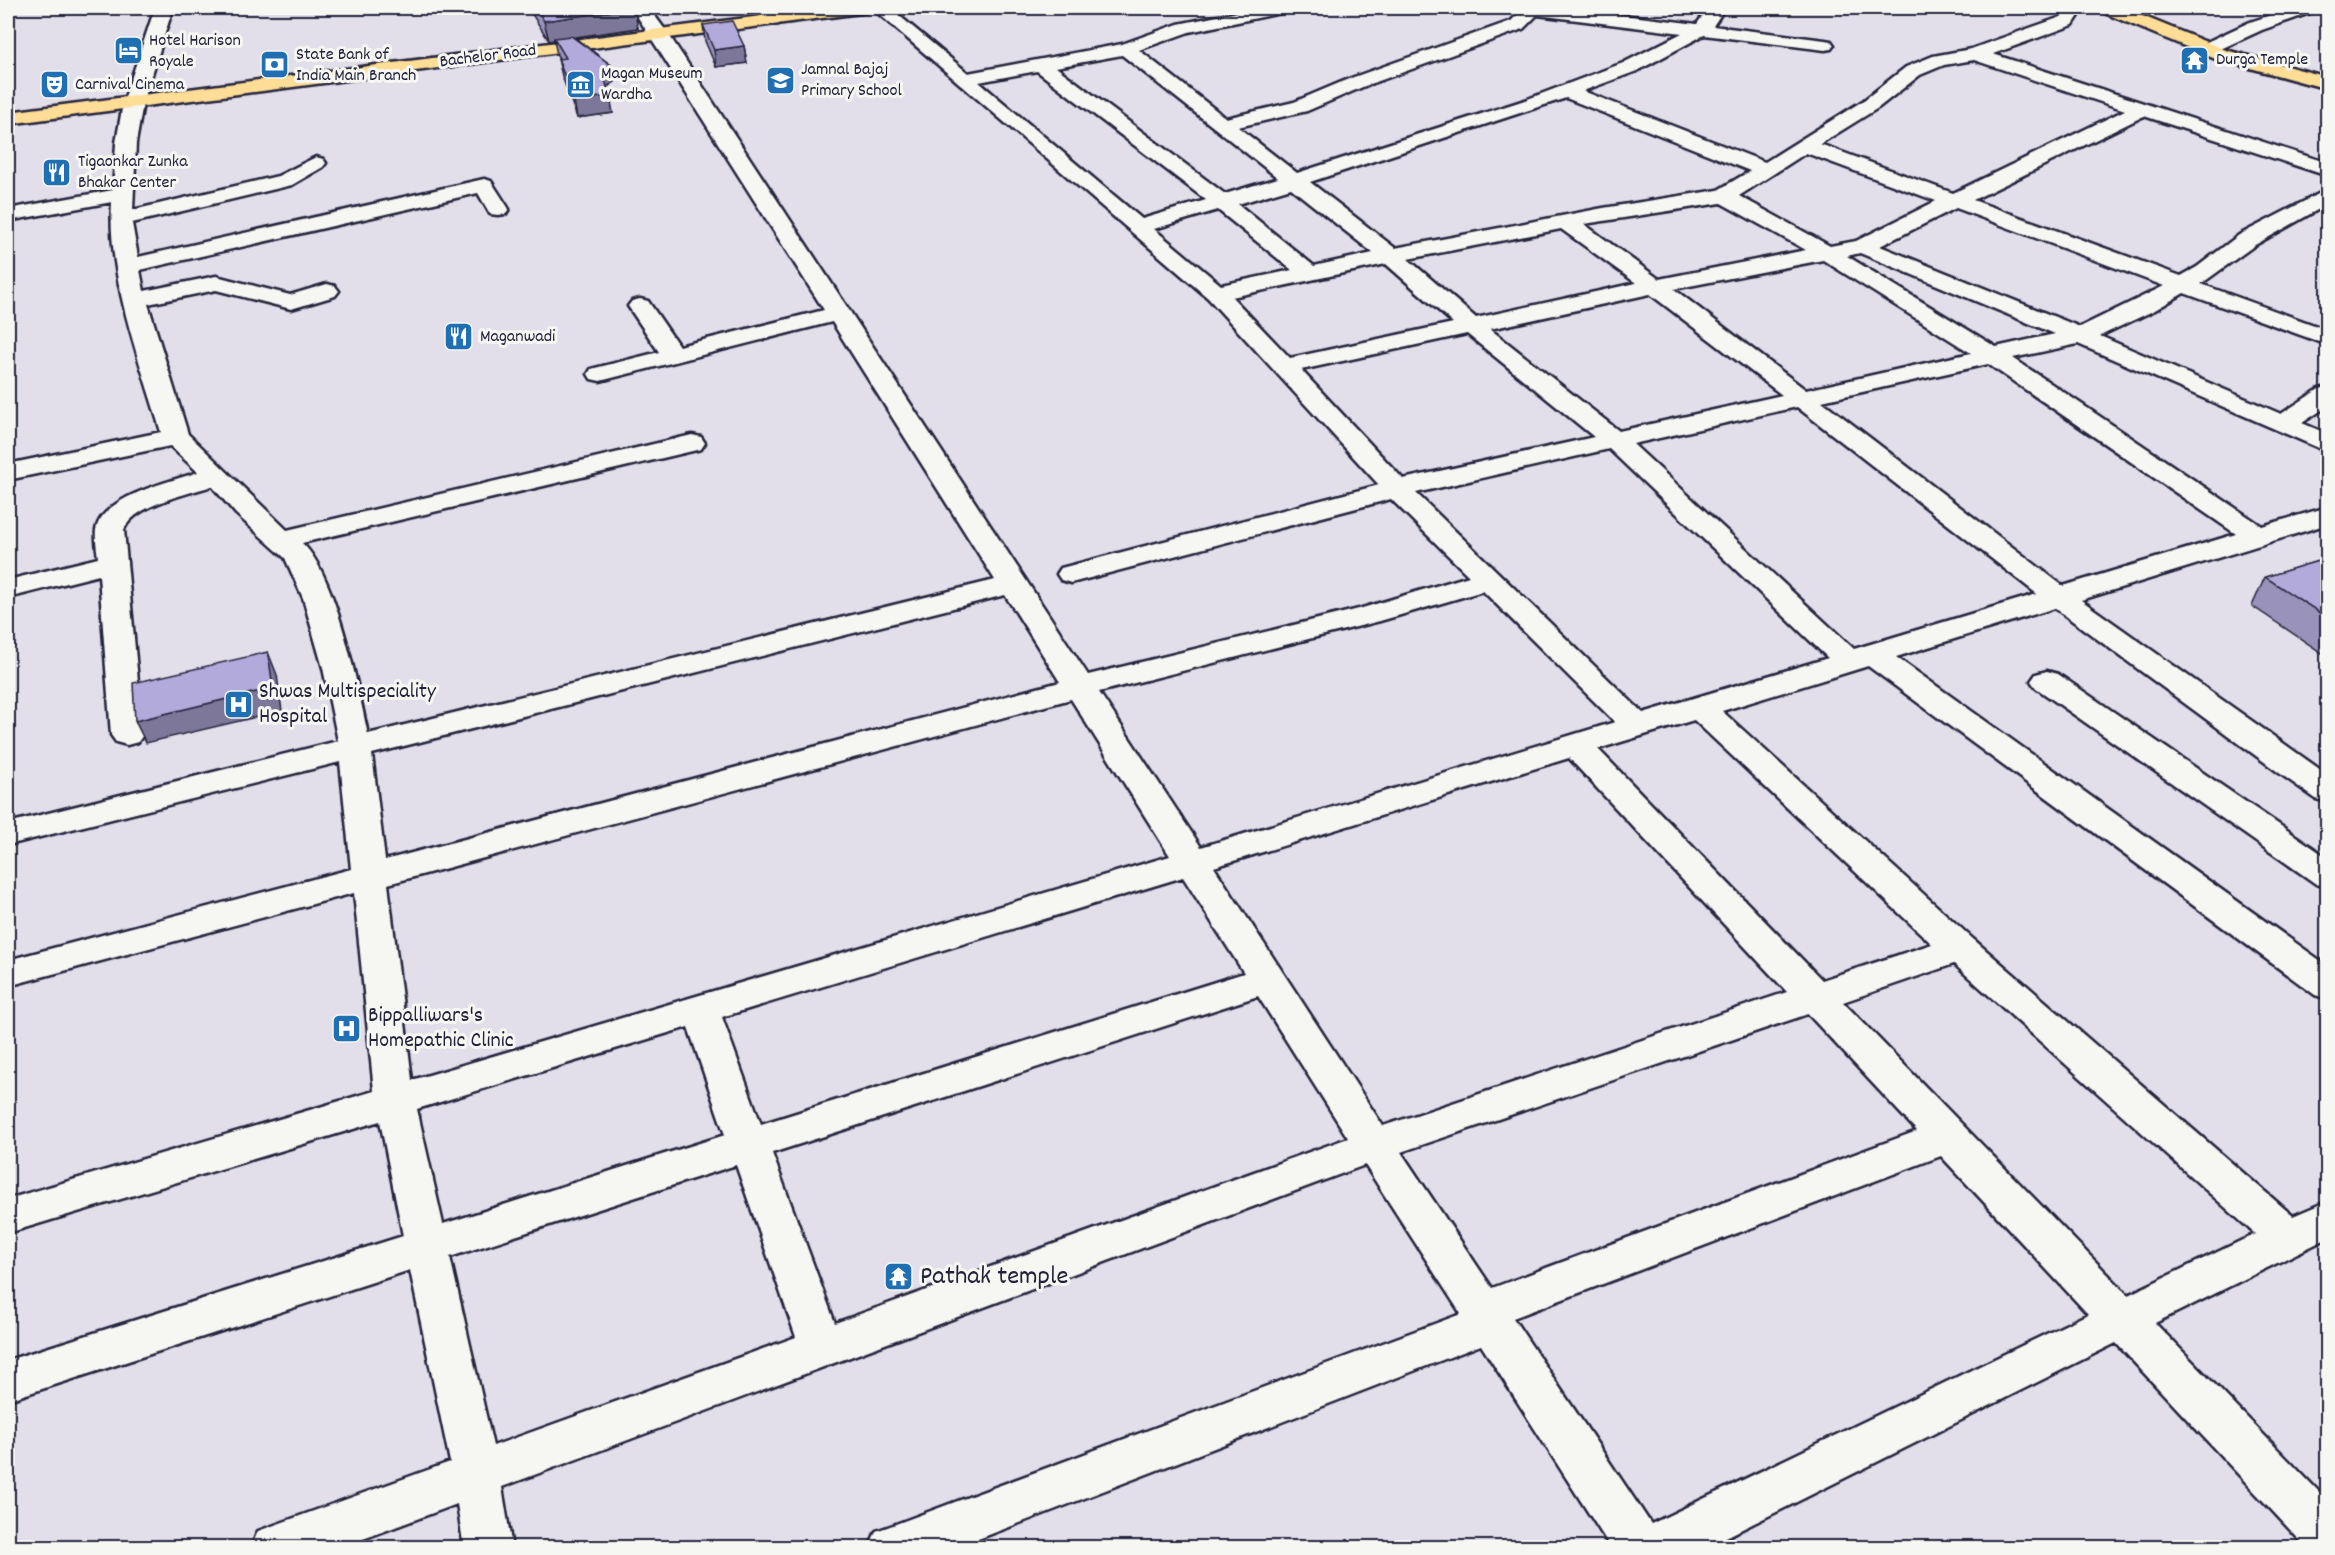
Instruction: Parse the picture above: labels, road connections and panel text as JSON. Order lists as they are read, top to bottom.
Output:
{
  "streets": {
    "main road": ["Bachelor Road"]
  },
  "places": {
    "hotel": ["Hotel Harison Royale"],
    "temple": ["Durga Temple", "Pathak temple"],
    "bank": ["State Bank of India Main Branch"],
    "school or university": ["Jamnal Bajaj Primary School"],
    "museum": ["Magan Museum Wardha"],
    "theatre": ["Carnival Cinema"],
    "restaurant": ["Tigaonkar Zunka Bhakar Center", "Maganwadi"],
    "hospital": ["Shwas Multispeciality Hospital", "Bippalliwars's Homepathic Clinic"]
  }
}
